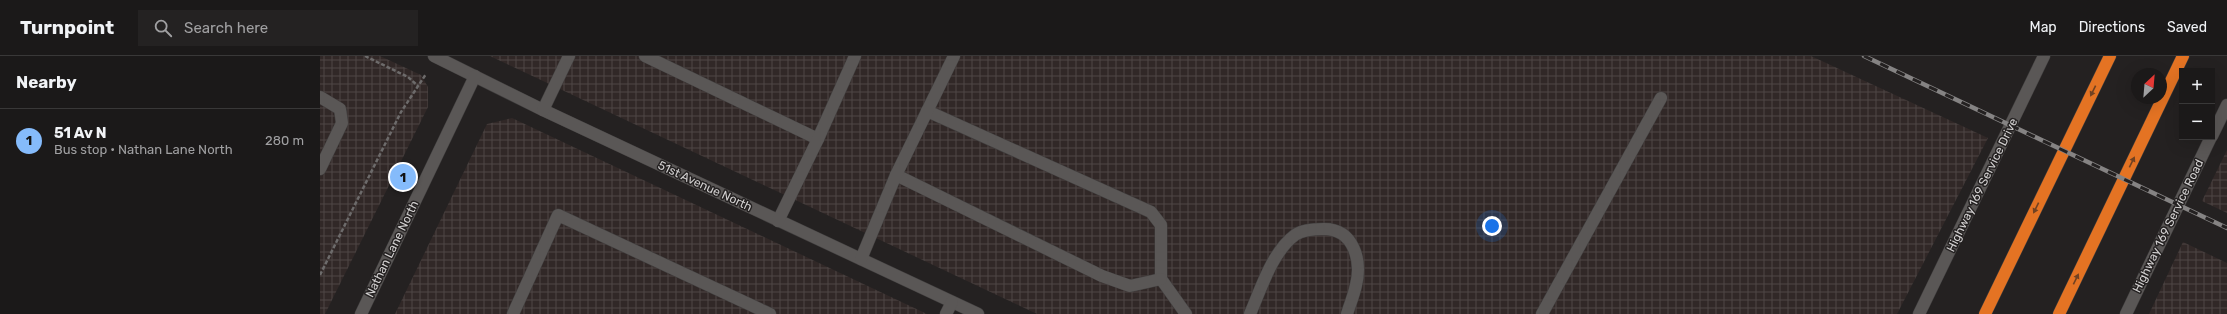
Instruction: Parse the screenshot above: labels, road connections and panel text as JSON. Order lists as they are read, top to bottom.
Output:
{
  "streets": {
    "street": [
      "Highway 169 Service Drive",
      "51st Avenue North",
      "Highway 169 Service Road",
      "Nathan Lane North"
    ]
  },
  "crossings": [
    ["51st Avenue North", "Nathan Lane North"]
  ],
  "north": "top right",
  "page": {
    "header": "Turnpoint",
    "search": "Search here",
    "nav": ["Map", "Directions", "Saved"],
    "heading": "Nearby",
    "map_buttons": ["+", "−"],
    "list": [
      {
        "mark": "1",
        "name": "51 Av N",
        "note": "Bus stop · Nathan Lane North",
        "value": "280 m"
      }
    ],
    "pins": "1"
  }
}
